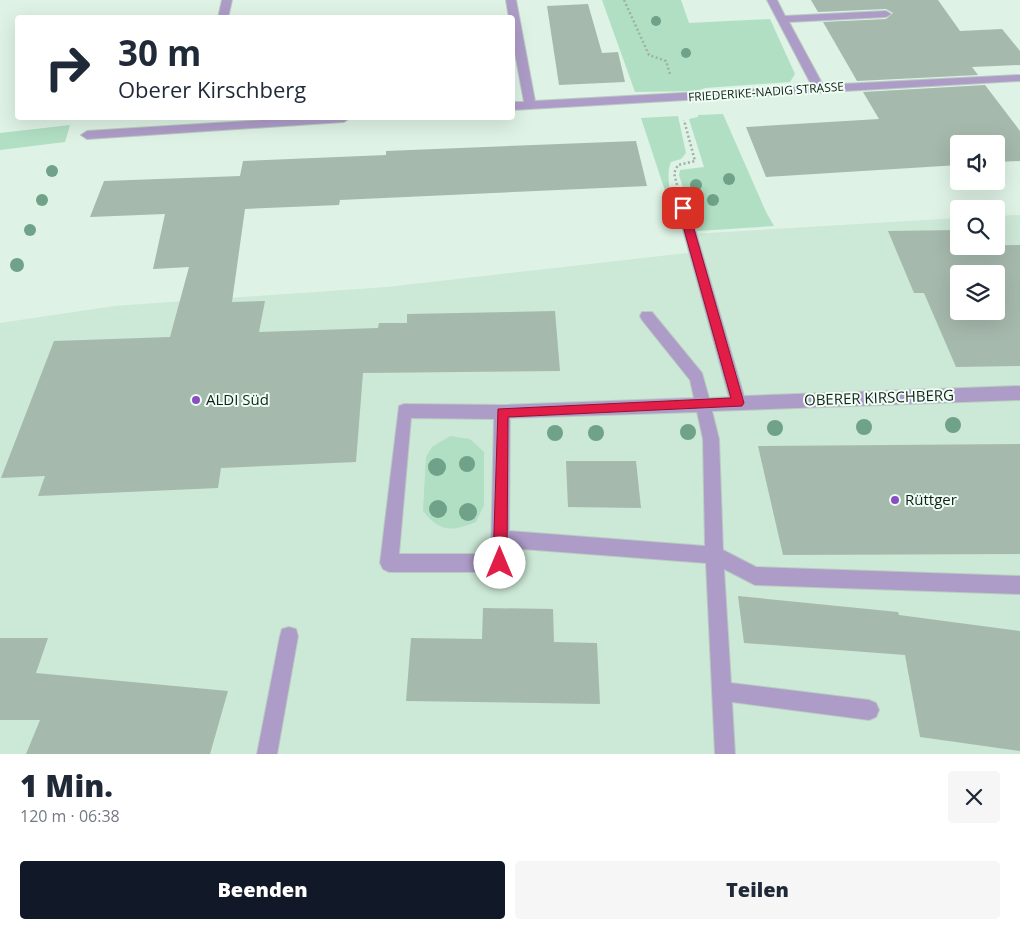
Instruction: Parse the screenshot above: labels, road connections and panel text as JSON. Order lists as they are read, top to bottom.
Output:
{
  "streets": {
    "street": ["FRIEDERIKE-NADIG STRASSE", "OBERER KIRSCHBERG"]
  },
  "places": ["ALDI Süd", "Rüttger"],
  "page": {
    "turn": ["30 m", "Oberer Kirschberg"],
    "heading": ["1 Min.", "120 m · 06:38"],
    "buttons": ["Beenden", "Teilen"]
  }
}
